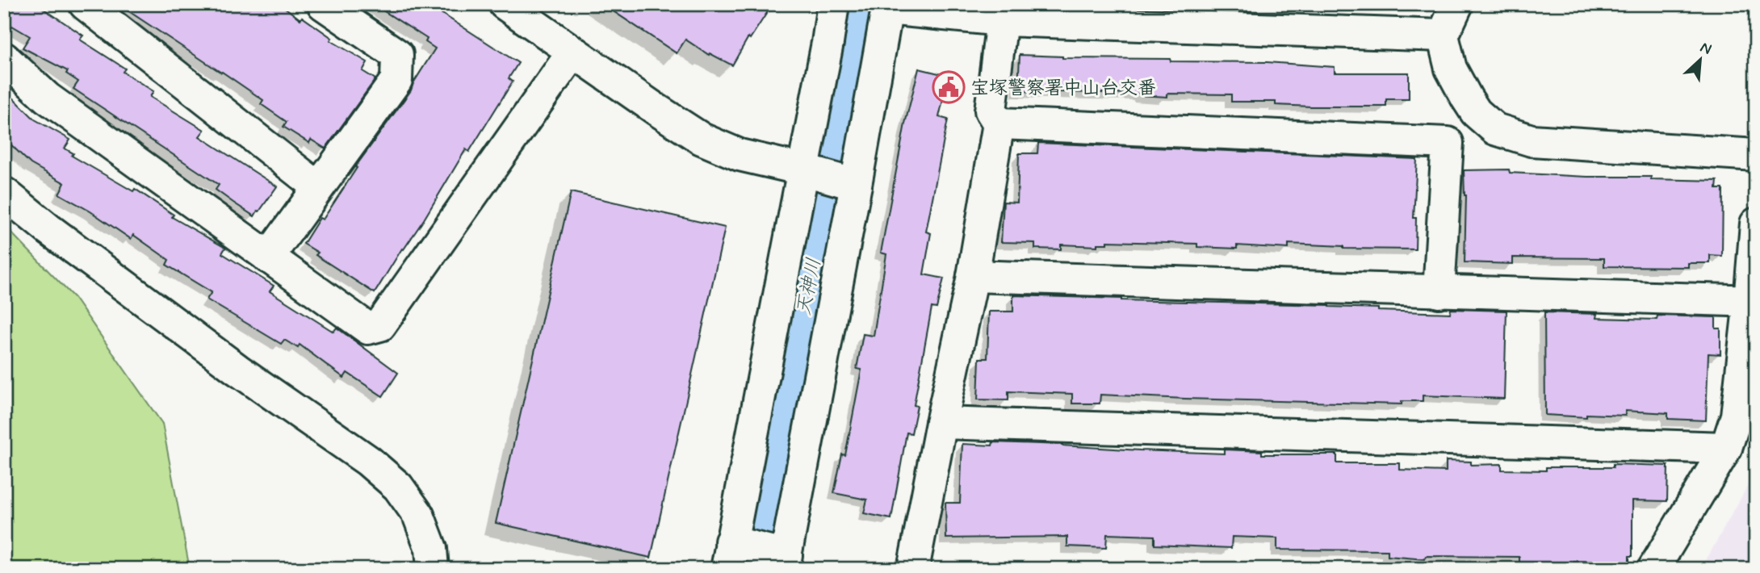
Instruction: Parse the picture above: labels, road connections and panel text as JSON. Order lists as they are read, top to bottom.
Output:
{
  "water": ["天神川"],
  "places": {
    "public building": ["宝塚警察署中山台交番"]
  },
  "north": "top right"
}
